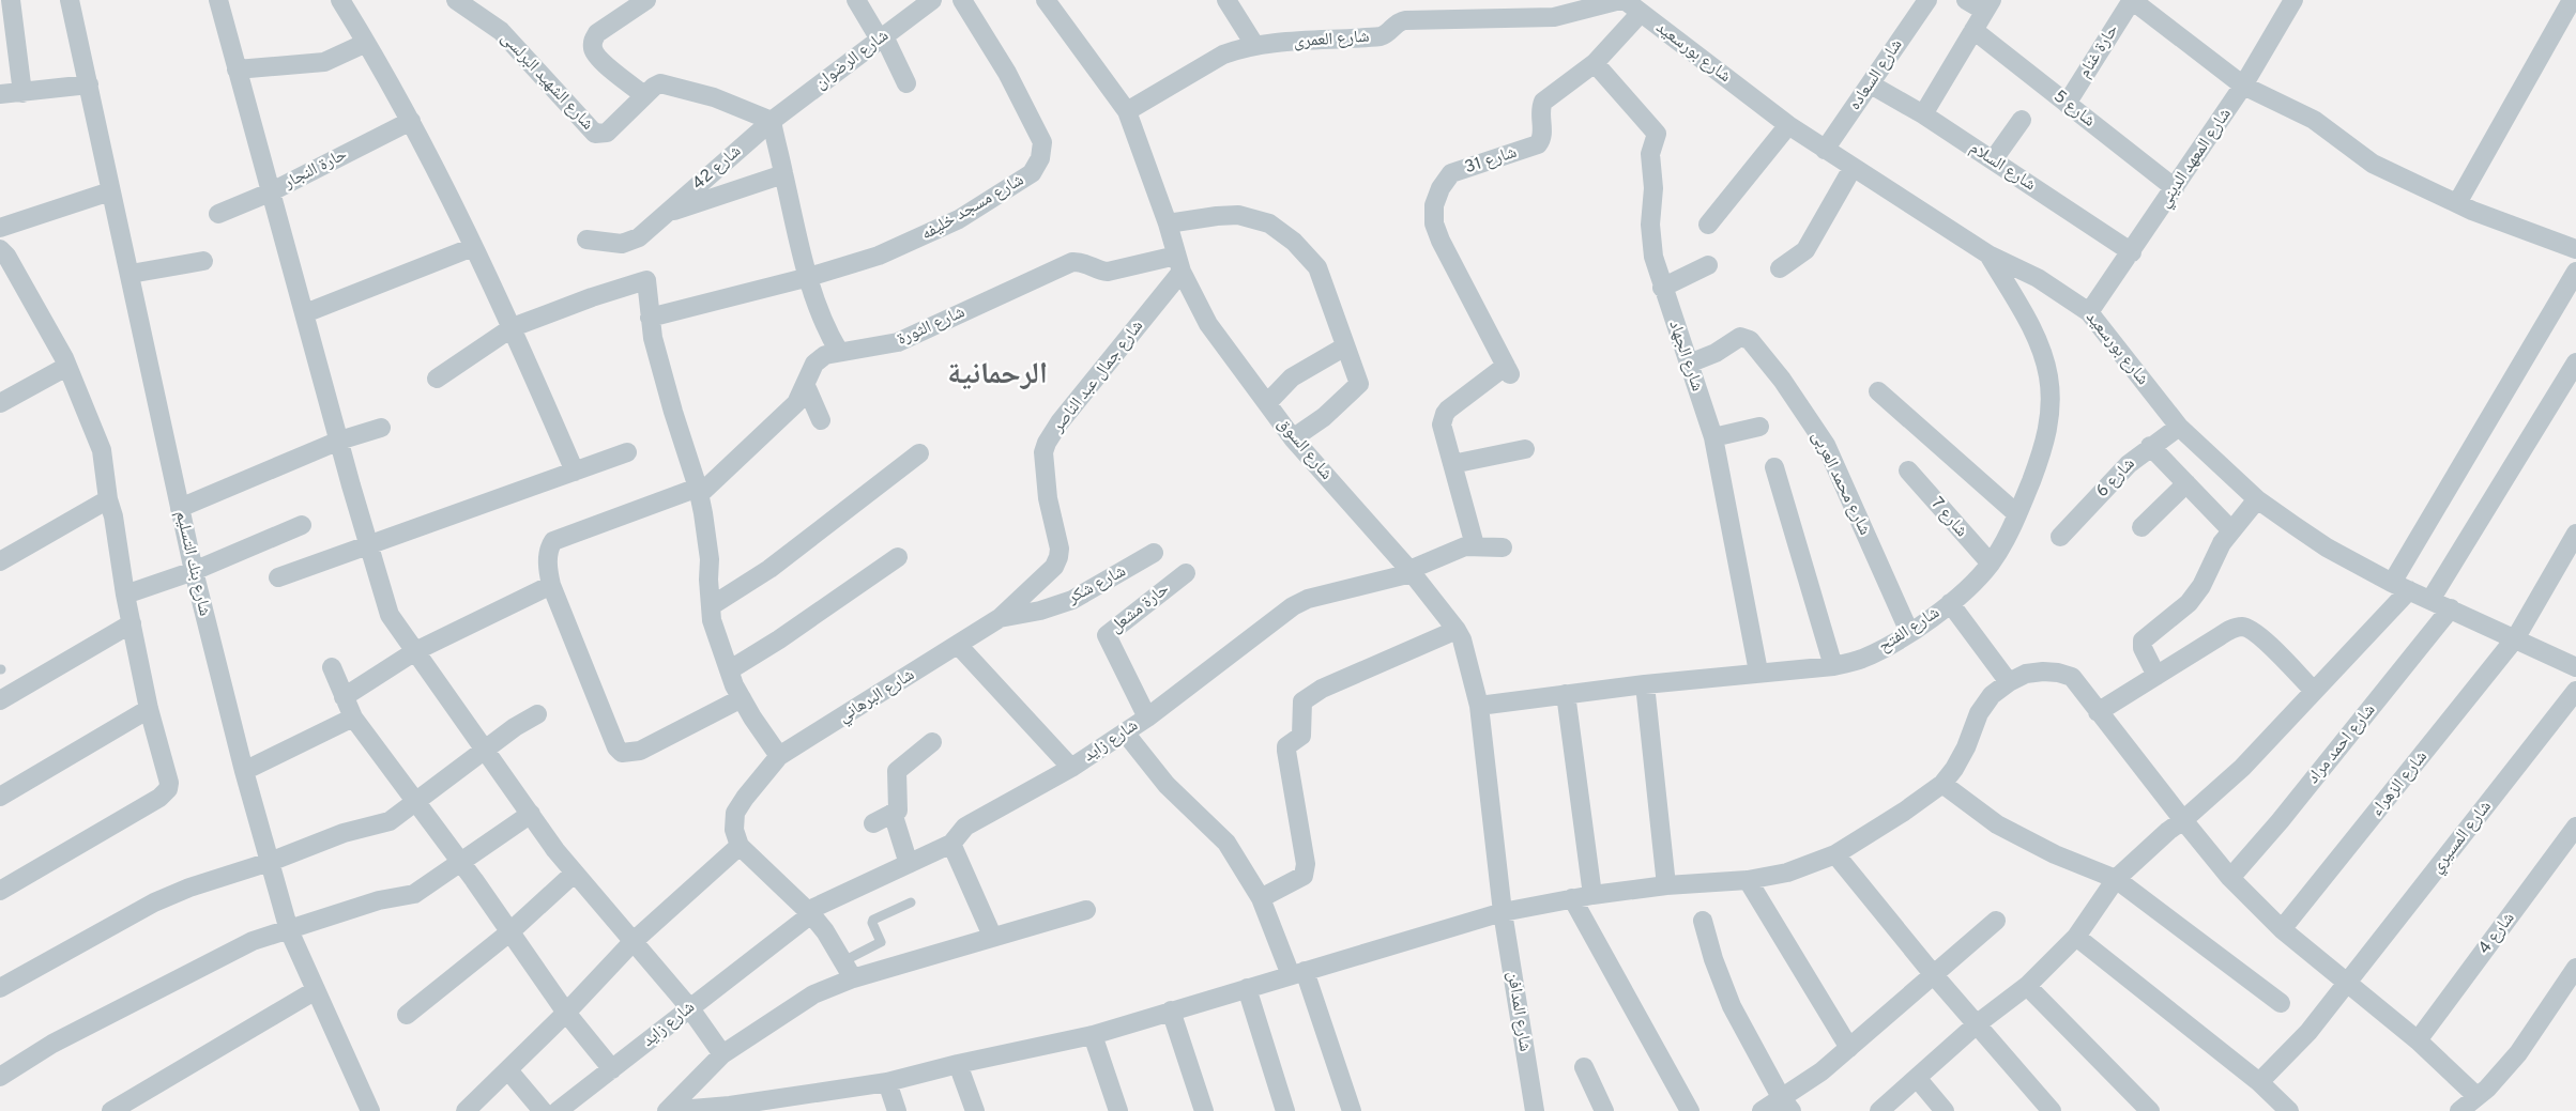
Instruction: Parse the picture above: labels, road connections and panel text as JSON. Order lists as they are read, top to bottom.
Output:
{
  "streets": {
    "street": [
      "شارع العمرى",
      "حارة غنام",
      "شارع بورسعيد",
      "شارع الرضوان",
      "شارع السعاده",
      "شارع الشهيد البرلسى",
      "شارع 5",
      "شارع المعهد الديني",
      "شارع 31",
      "شارع السلام",
      "شارع 42",
      "حارة النجار",
      "شارع مسجد خليفه",
      "شارع الثورة",
      "شارع الجهاد",
      "شارع جمال عبد الناصر",
      "شارع السوق",
      "شارع 6",
      "شارع محمد العربى",
      "شارع 7",
      "شارع بنك التسليم",
      "شارع شكر",
      "حارة مشعل",
      "شارع الفتح",
      "شارع البرهاني",
      "شارع زايد",
      "شارع احمد مراد",
      "شارع الزهراء",
      "شارع المسيري",
      "شارع 4",
      "شارع المدافن"
    ]
  },
  "crossings": [
    ["شارع العمرى", "شارع بورسعيد"],
    ["شارع العمرى", "شارع السوق"],
    ["حارة غنام", "شارع 5"],
    ["شارع بورسعيد", "شارع السعاده"],
    ["شارع بورسعيد", "شارع المعهد الديني"],
    ["شارع بورسعيد", "شارع 31"],
    ["شارع بورسعيد", "شارع 6"],
    ["شارع بورسعيد", "شارع الفتح"],
    ["شارع بورسعيد", "شارع احمد مراد"],
    ["شارع بورسعيد", "شارع الزهراء"],
    ["شارع الرضوان", "شارع 42"],
    ["شارع السعاده", "شارع السلام"],
    ["شارع 5", "شارع المعهد الديني"],
    ["شارع المعهد الديني", "شارع السلام"],
    ["شارع 31", "شارع الجهاد"],
    ["شارع الثورة", "شارع جمال عبد الناصر"],
    ["شارع الثورة", "شارع السوق"],
    ["شارع الجهاد", "شارع محمد العربى"],
    ["شارع الجهاد", "شارع الفتح"],
    ["شارع جمال عبد الناصر", "شارع السوق"],
    ["شارع جمال عبد الناصر", "شارع البرهاني"],
    ["شارع السوق", "شارع الفتح"],
    ["شارع السوق", "شارع زايد"],
    ["شارع السوق", "شارع المدافن"],
    ["شارع محمد العربى", "شارع الفتح"],
    ["شارع 7", "شارع الفتح"],
    ["شارع شكر", "شارع البرهاني"],
    ["حارة مشعل", "شارع زايد"]
  ],
  "districts": ["الرحمانية"]
}
